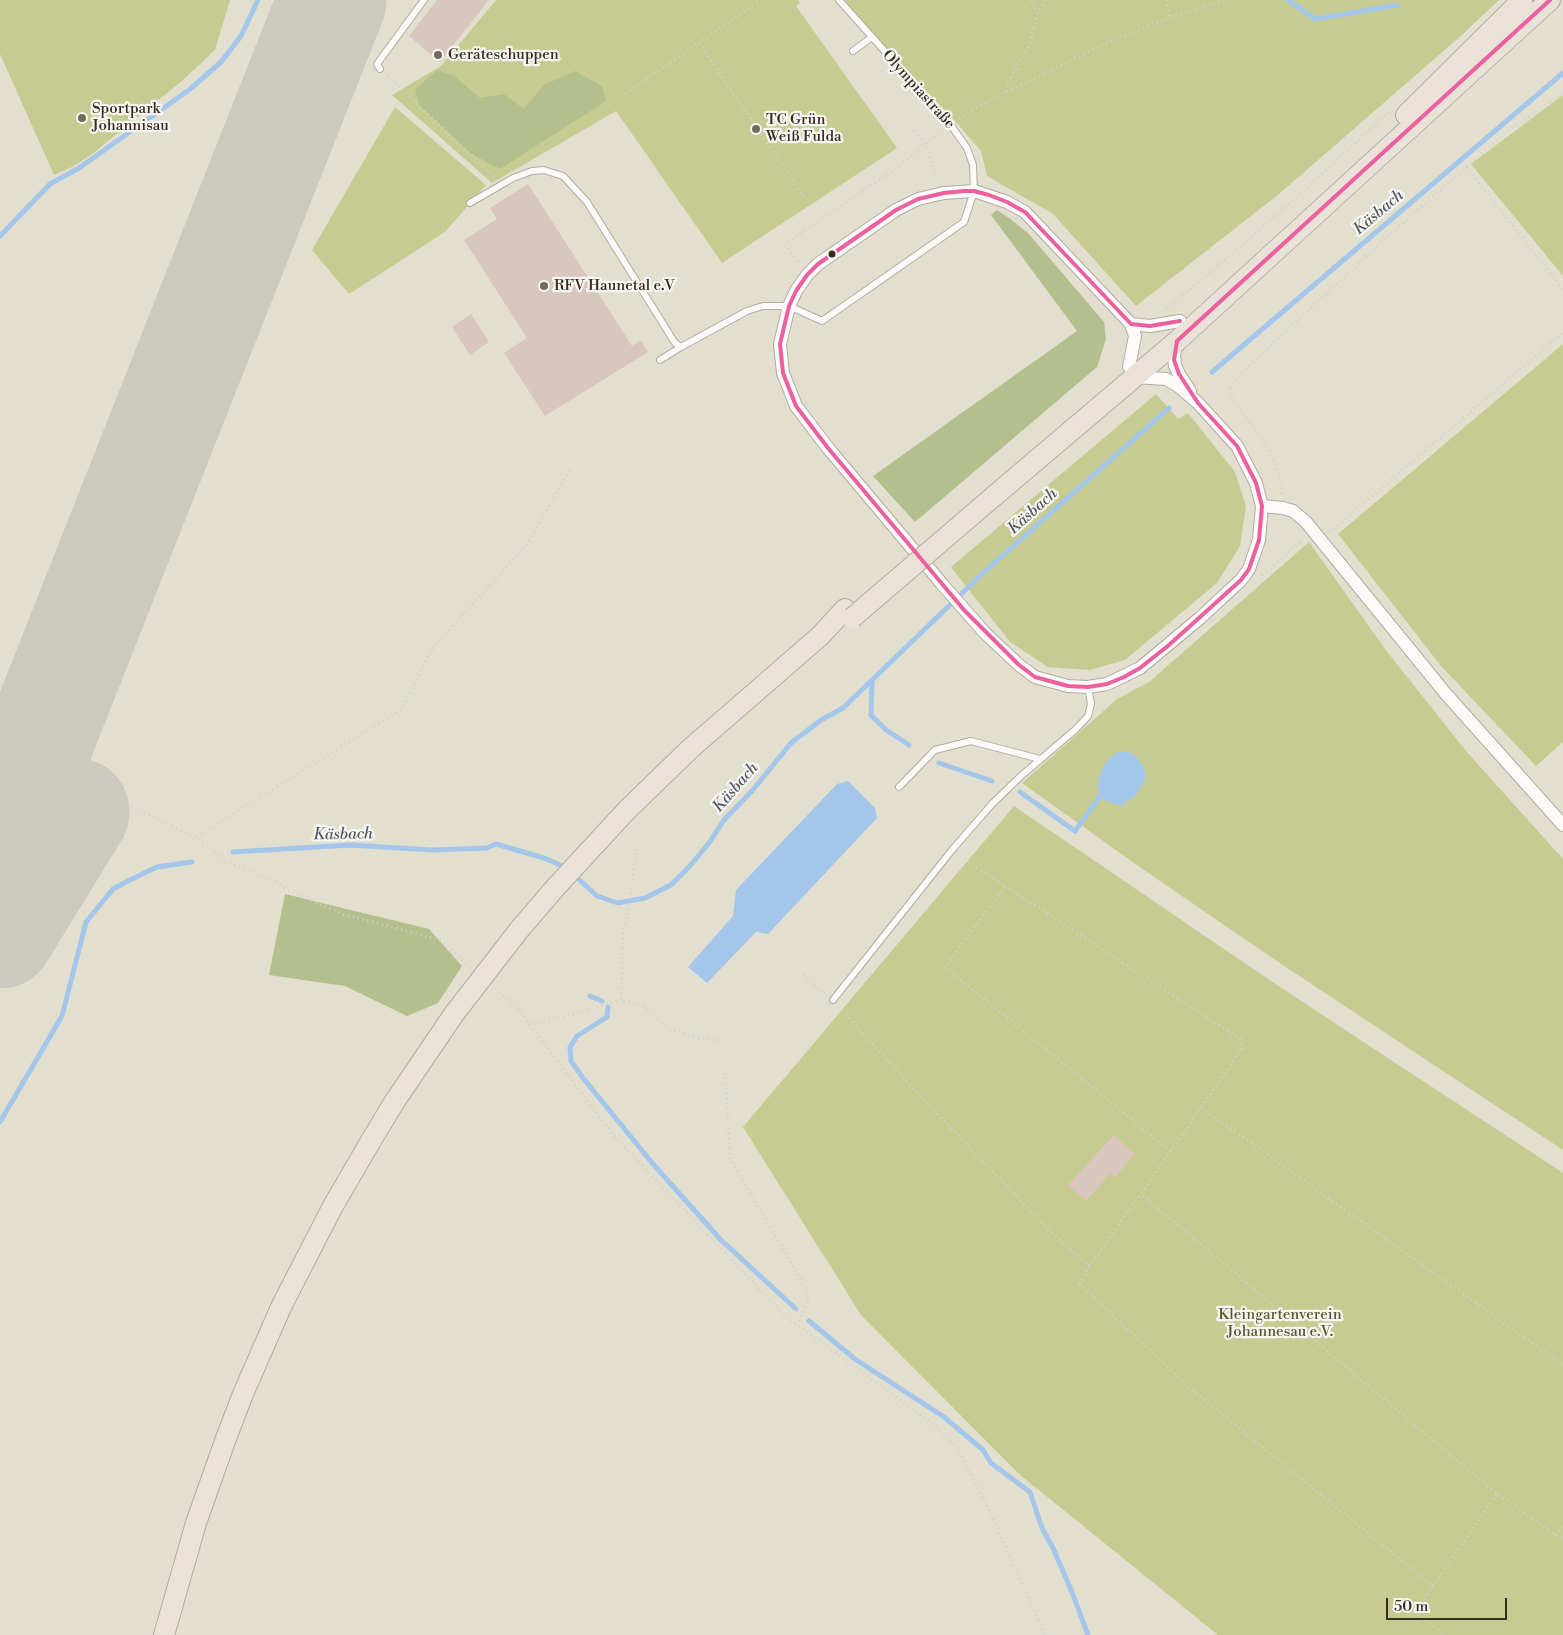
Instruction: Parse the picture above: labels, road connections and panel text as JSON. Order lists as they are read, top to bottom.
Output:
{
  "streets": {
    "lane": ["Olympiastraße"]
  },
  "water": ["Käsbach"],
  "parks": ["Kleingartenverein Johannesau e.V."],
  "places": [
    "Geräteschuppen",
    "Sportpark Johannisau",
    "TC Grün Weiß Fulda",
    "RFV Haunetal e.V"
  ],
  "scale_bar": "50 m"
}
